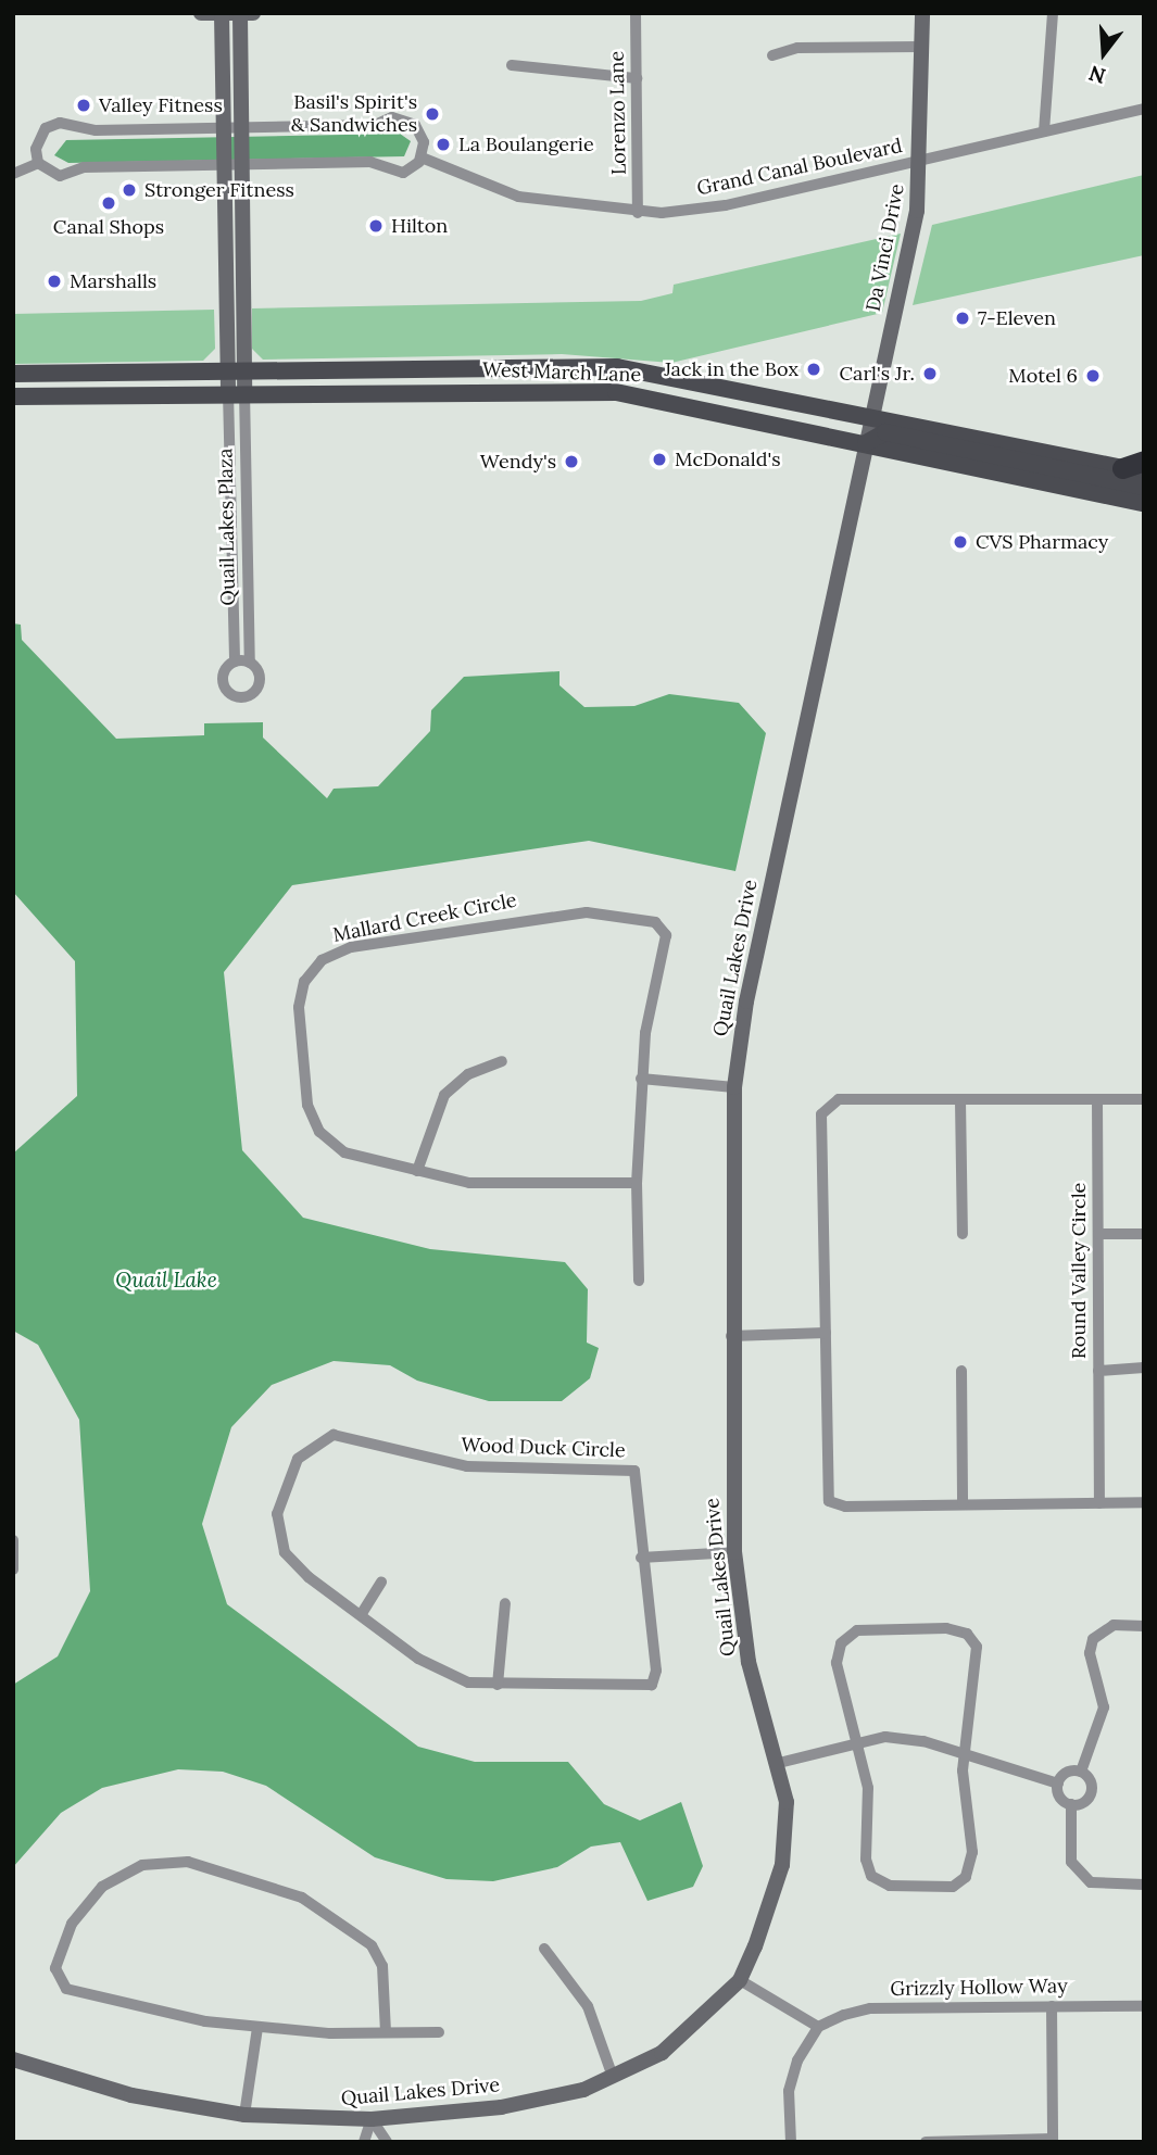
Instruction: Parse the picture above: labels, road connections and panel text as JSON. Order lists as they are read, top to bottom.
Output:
{
  "streets": {
    "main road": ["Da Vinci Drive", "West March Lane", "Quail Lakes Drive"],
    "street": [
      "Lorenzo Lane",
      "Grand Canal Boulevard",
      "Quail Lakes Plaza",
      "Mallard Creek Circle",
      "Round Valley Circle",
      "Wood Duck Circle",
      "Grizzly Hollow Way"
    ]
  },
  "crossings": [
    ["Lorenzo Lane", "Grand Canal Boulevard"],
    ["Grand Canal Boulevard", "Da Vinci Drive"],
    ["Da Vinci Drive", "West March Lane"],
    ["Da Vinci Drive", "Quail Lakes Drive"],
    ["West March Lane", "Quail Lakes Plaza"],
    ["West March Lane", "Quail Lakes Drive"]
  ],
  "water": ["Quail Lake"],
  "places": [
    "Valley Fitness",
    "Basil's Spirit's & Sandwiches",
    "La Boulangerie",
    "Stronger Fitness",
    "Canal Shops",
    "Hilton",
    "Marshalls",
    "7-Eleven",
    "Jack in the Box",
    "Carl's Jr.",
    "Motel 6",
    "McDonald's",
    "Wendy's",
    "CVS Pharmacy"
  ],
  "north": "bottom"
}
